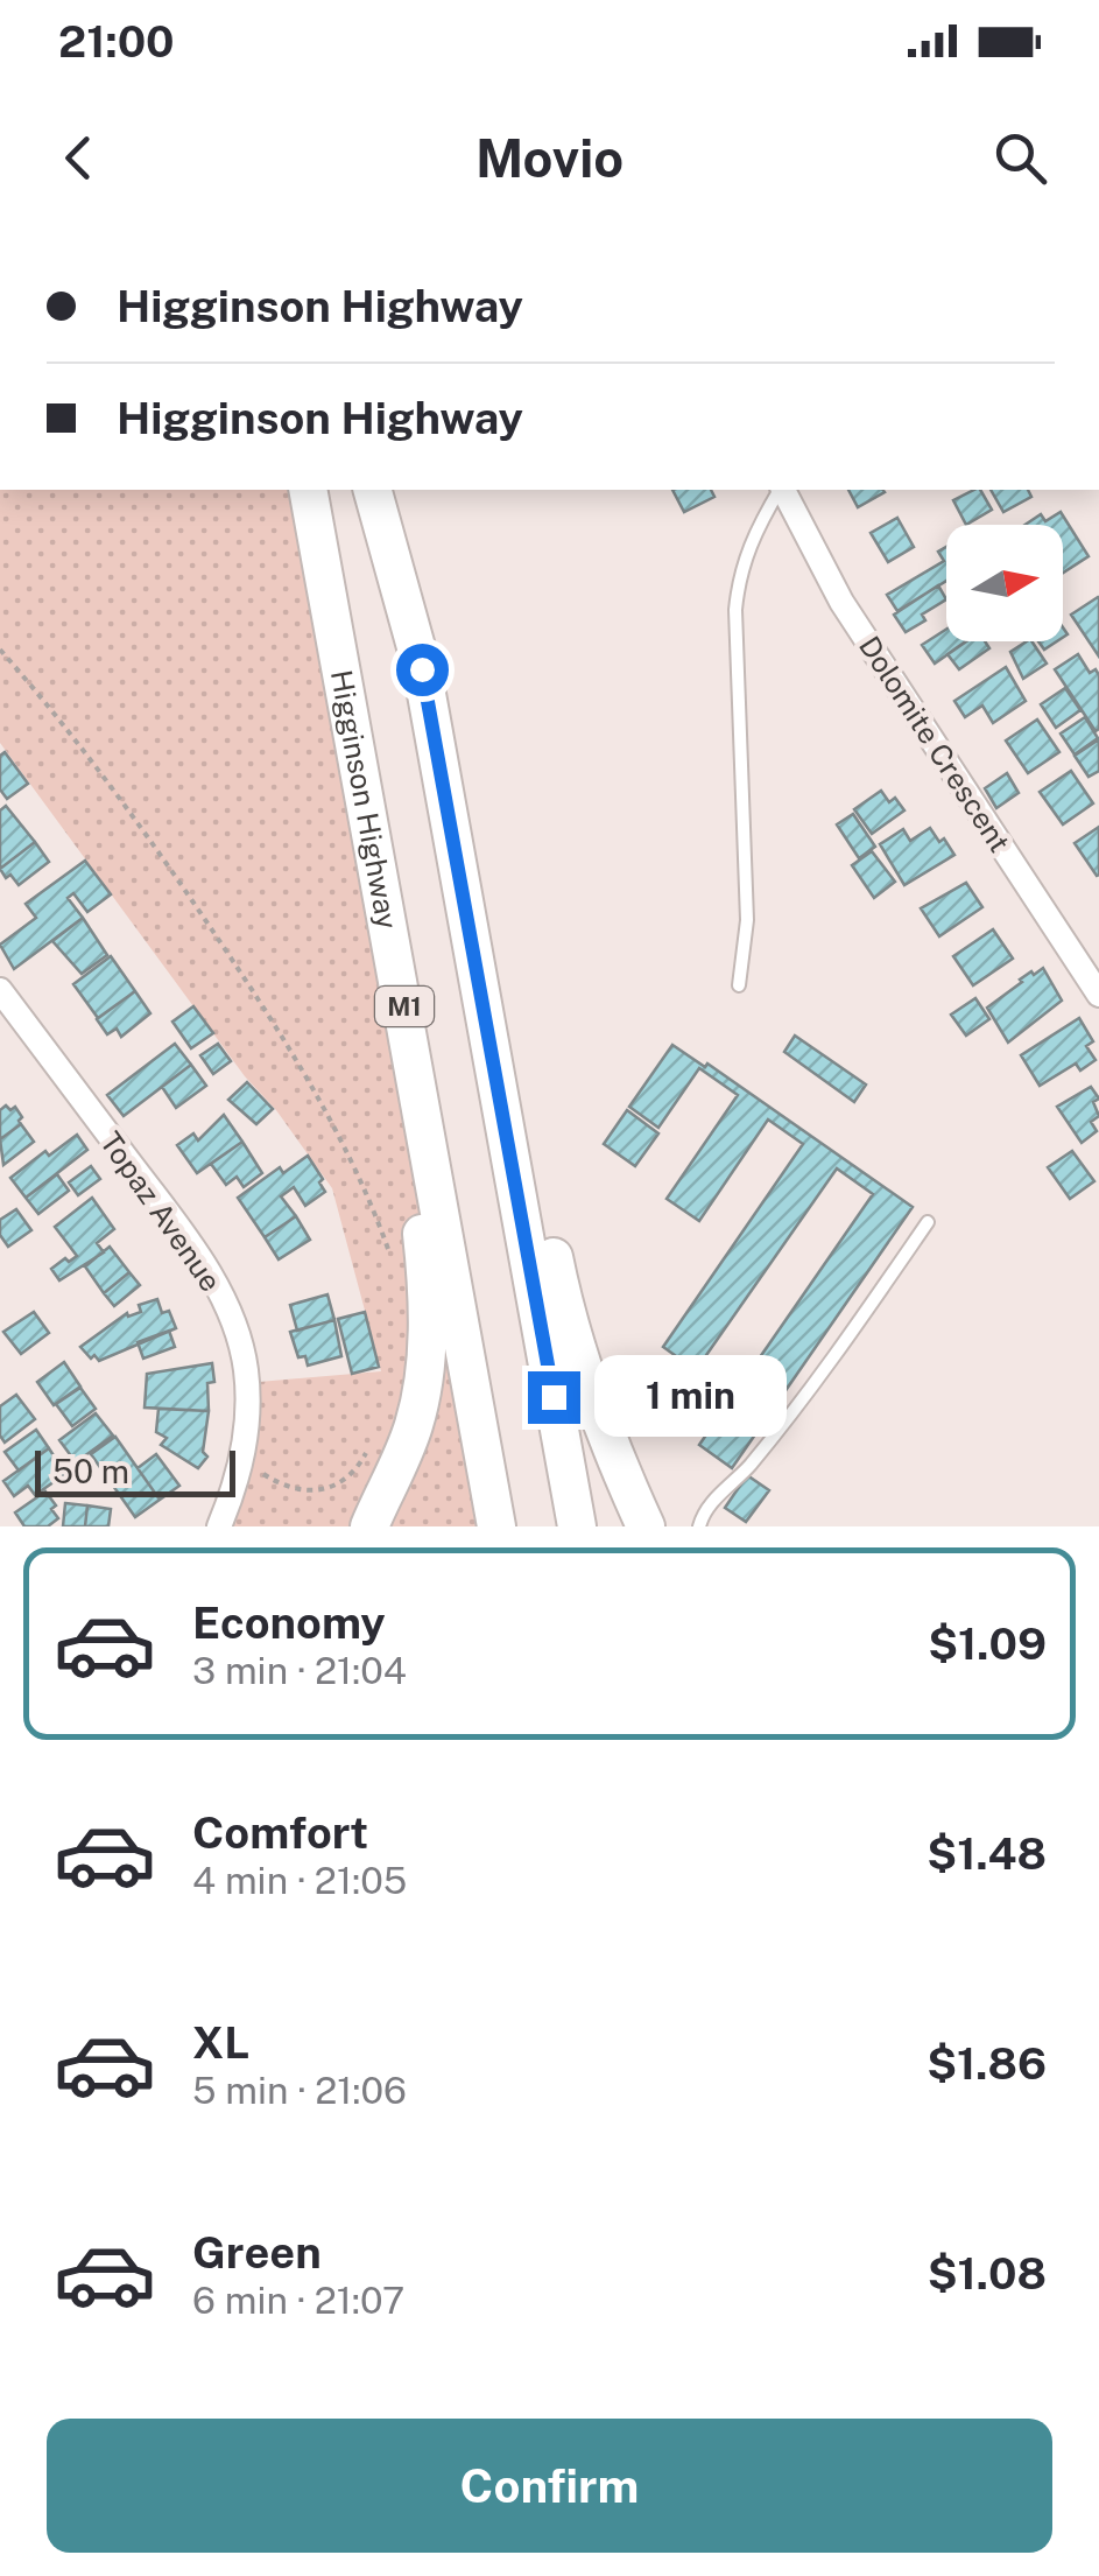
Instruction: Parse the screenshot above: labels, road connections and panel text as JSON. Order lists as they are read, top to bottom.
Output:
{
  "streets": {
    "highway": ["Higginson Highway", "M1"],
    "street": ["Dolomite Crescent", "Topaz Avenue"]
  },
  "scale_bar": "50 m",
  "north": "right",
  "page": {
    "status": "21:00",
    "header": "Movio",
    "banner": ["Higginson Highway", "Higginson Highway"],
    "bubble": "1 min",
    "scale": "50 m",
    "list": [
      {
        "name": "Economy",
        "note": "3 min · 21:04",
        "value": "$1.09"
      },
      {
        "name": "Comfort",
        "note": "4 min · 21:05",
        "value": "$1.48"
      },
      {
        "name": "XL",
        "note": "5 min · 21:06",
        "value": "$1.86"
      },
      {
        "name": "Green",
        "note": "6 min · 21:07",
        "value": "$1.08"
      }
    ],
    "buttons": "Confirm"
  }
}
